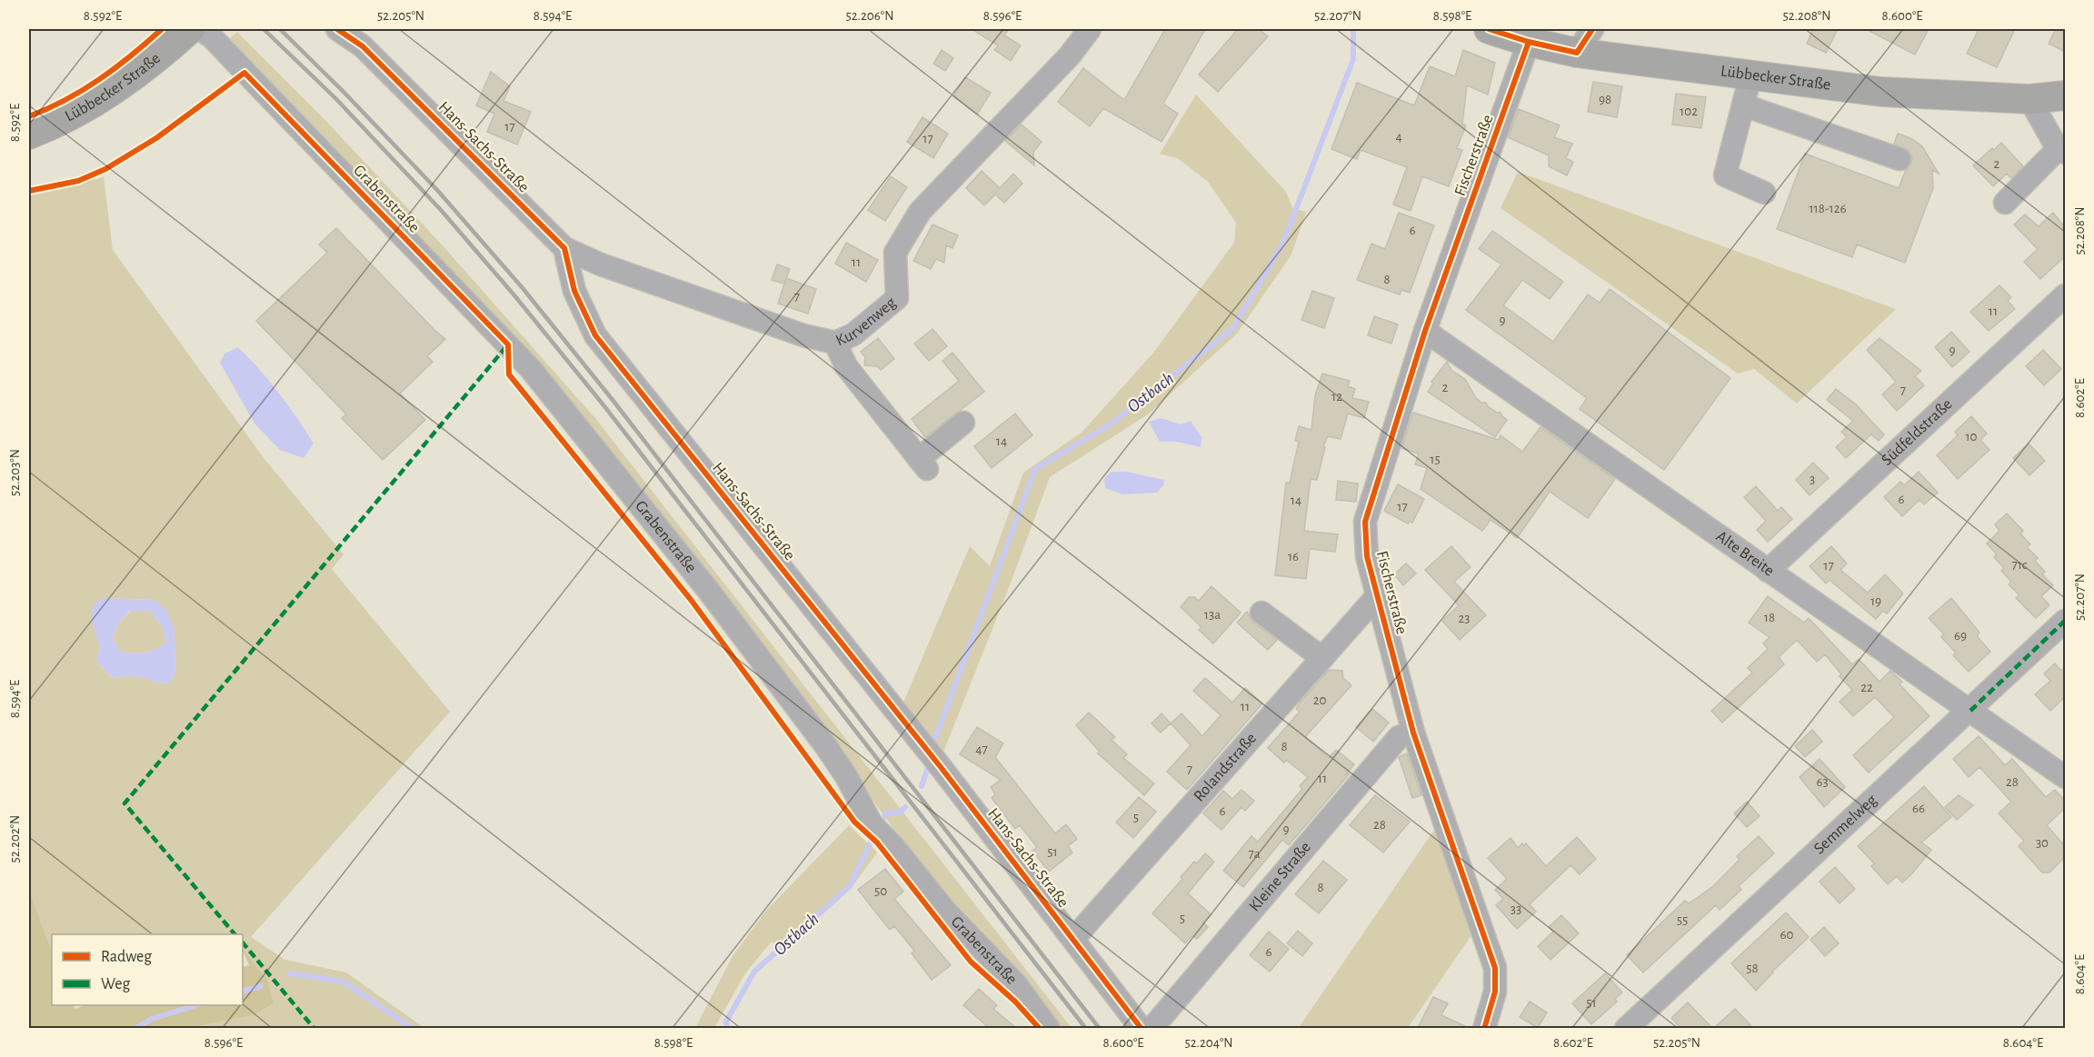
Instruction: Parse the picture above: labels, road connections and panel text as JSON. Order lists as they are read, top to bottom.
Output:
{
  "streets": {
    "main road": ["Lübbecker Straße"],
    "street": [
      "Hans-Sachs-Straße",
      "Fischerstraße",
      "Grabenstraße",
      "Kurvenweg",
      "Südfeldstraße",
      "Alte Breite",
      "Rolandstraße",
      "Semmelweg",
      "Kleine Straße"
    ]
  },
  "crossings": [
    ["Lübbecker Straße", "Fischerstraße"],
    ["Hans-Sachs-Straße", "Kurvenweg"],
    ["Hans-Sachs-Straße", "Rolandstraße"],
    ["Fischerstraße", "Alte Breite"],
    ["Fischerstraße", "Rolandstraße"],
    ["Fischerstraße", "Kleine Straße"],
    ["Südfeldstraße", "Alte Breite"],
    ["Alte Breite", "Semmelweg"]
  ],
  "water": ["Ostbach"],
  "house_numbers": [
    "98",
    "102",
    "17",
    "4",
    "17",
    "2",
    "118-126",
    "6",
    "11",
    "8",
    "7",
    "11",
    "9",
    "9",
    "2",
    "7",
    "12",
    "10",
    "14",
    "15",
    "3",
    "6",
    "14",
    "17",
    "16",
    "71c",
    "17",
    "19",
    "13a",
    "18",
    "23",
    "69",
    "22",
    "20",
    "11",
    "8",
    "47",
    "7",
    "11",
    "63",
    "28",
    "66",
    "6",
    "5",
    "28",
    "9",
    "30",
    "51",
    "7a",
    "8",
    "50",
    "33",
    "5",
    "55",
    "60",
    "6",
    "58",
    "51"
  ],
  "legend": ["Radweg", "Weg"],
  "coordinates": [
    "8.592°E",
    "52.205°N",
    "8.594°E",
    "52.206°N",
    "8.596°E",
    "52.207°N",
    "8.598°E",
    "52.208°N",
    "8.600°E",
    "8.602°E",
    "52.203°N",
    "52.202°N",
    "8.604°E",
    "52.204°N"
  ]
}
